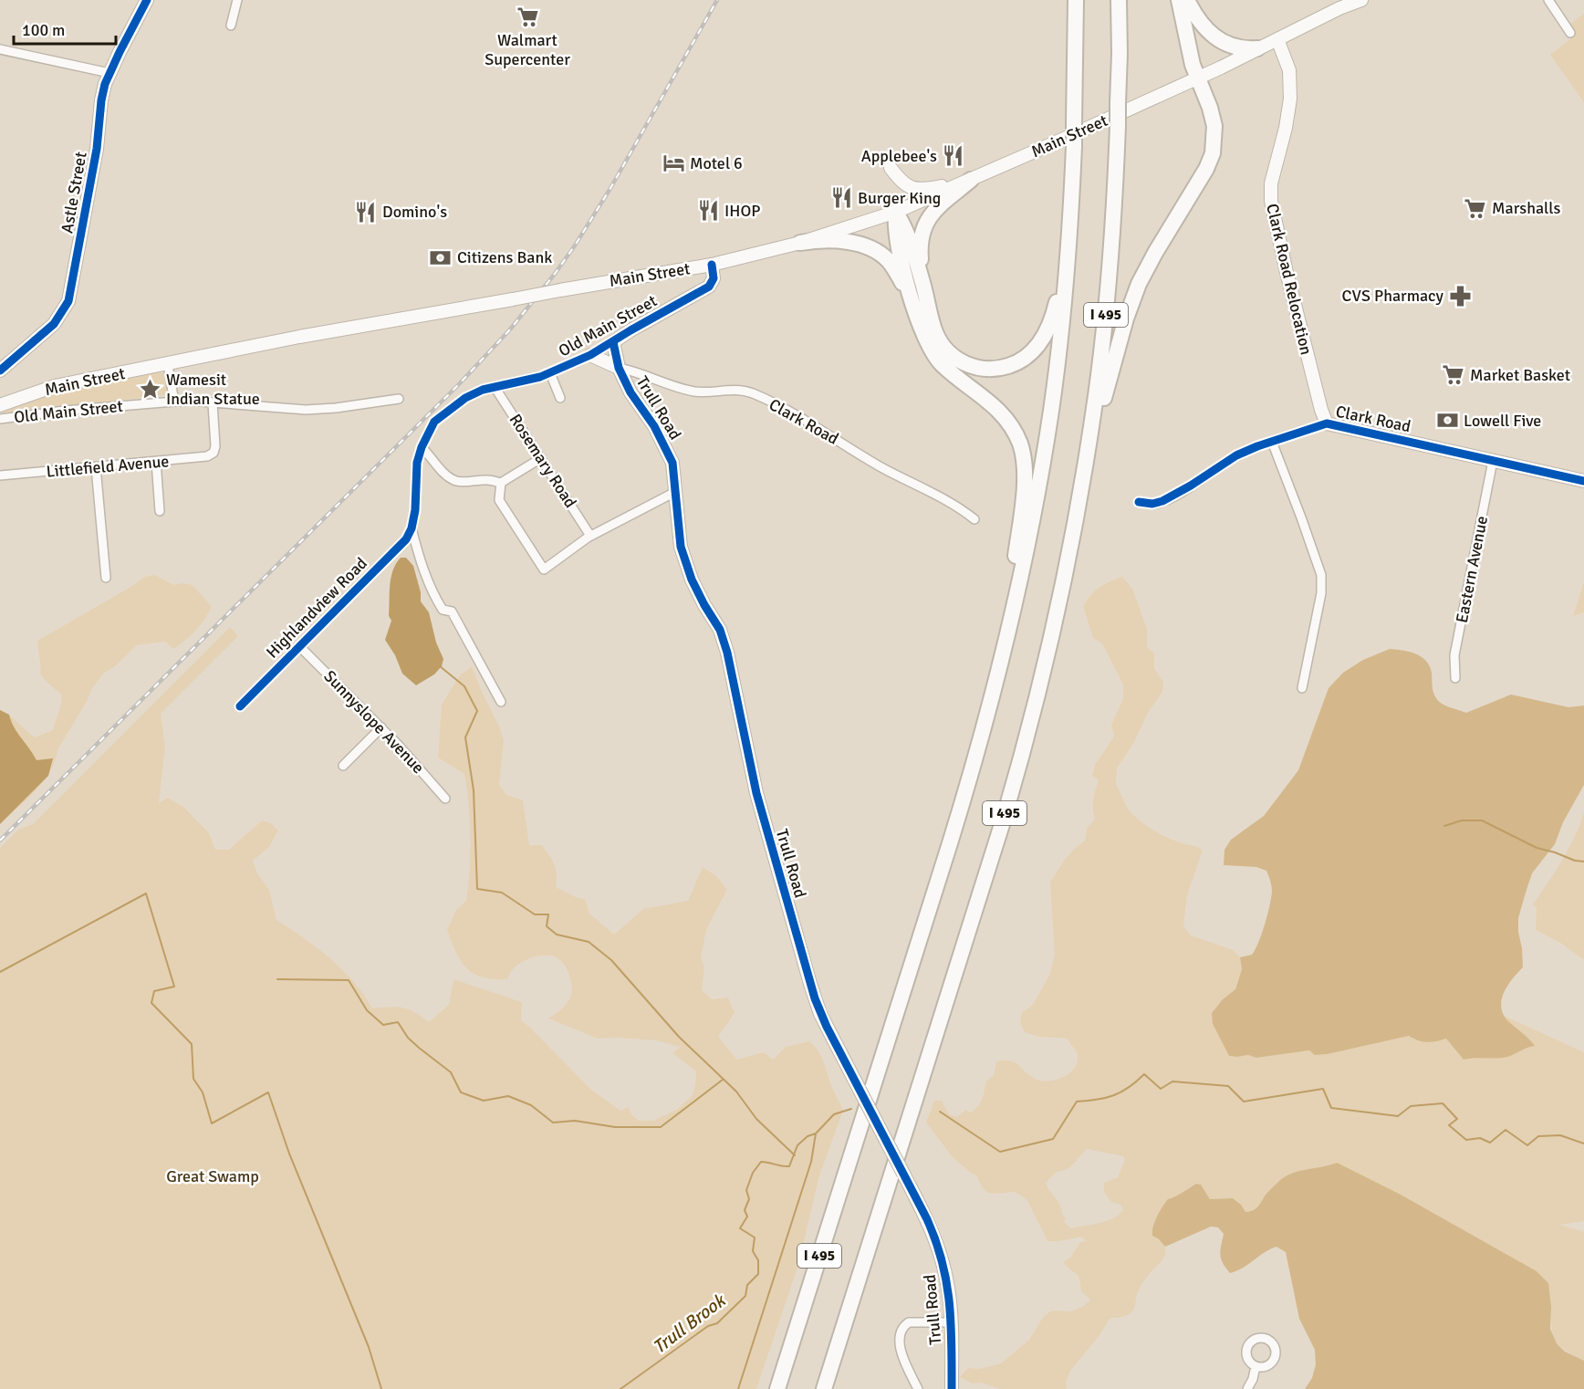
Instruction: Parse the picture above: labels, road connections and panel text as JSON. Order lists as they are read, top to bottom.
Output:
{
  "streets": {
    "highway": ["I 495"],
    "street": [
      "Main Street",
      "Astle Street",
      "Clark Road Relocation",
      "Old Main Street",
      "Trull Road",
      "Clark Road",
      "Rosemary Road",
      "Littlefield Avenue",
      "Eastern Avenue",
      "Highlandview Road",
      "Sunnyslope Avenue"
    ]
  },
  "crossings": [
    ["Main Street", "Clark Road Relocation"],
    ["Main Street", "Old Main Street"],
    ["Clark Road Relocation", "Clark Road"],
    ["Old Main Street", "Trull Road"],
    ["Old Main Street", "Rosemary Road"],
    ["Old Main Street", "Littlefield Avenue"],
    ["Old Main Street", "Highlandview Road"],
    ["Trull Road", "Clark Road"],
    ["Clark Road", "Eastern Avenue"],
    ["Highlandview Road", "Sunnyslope Avenue"]
  ],
  "water": ["Trull Brook"],
  "parks": ["Great Swamp"],
  "places": {
    "supermarket": ["Walmart Supercenter", "Marshalls", "Market Basket"],
    "restaurant": [
      "Applebee's",
      "Burger King",
      "IHOP",
      "Domino's"
    ],
    "hotel": ["Motel 6"],
    "bank": ["Citizens Bank", "Lowell Five"],
    "pharmacy": ["CVS Pharmacy"],
    "place": ["Wamesit Indian Statue"]
  },
  "scale_bar": "100 m"
}
